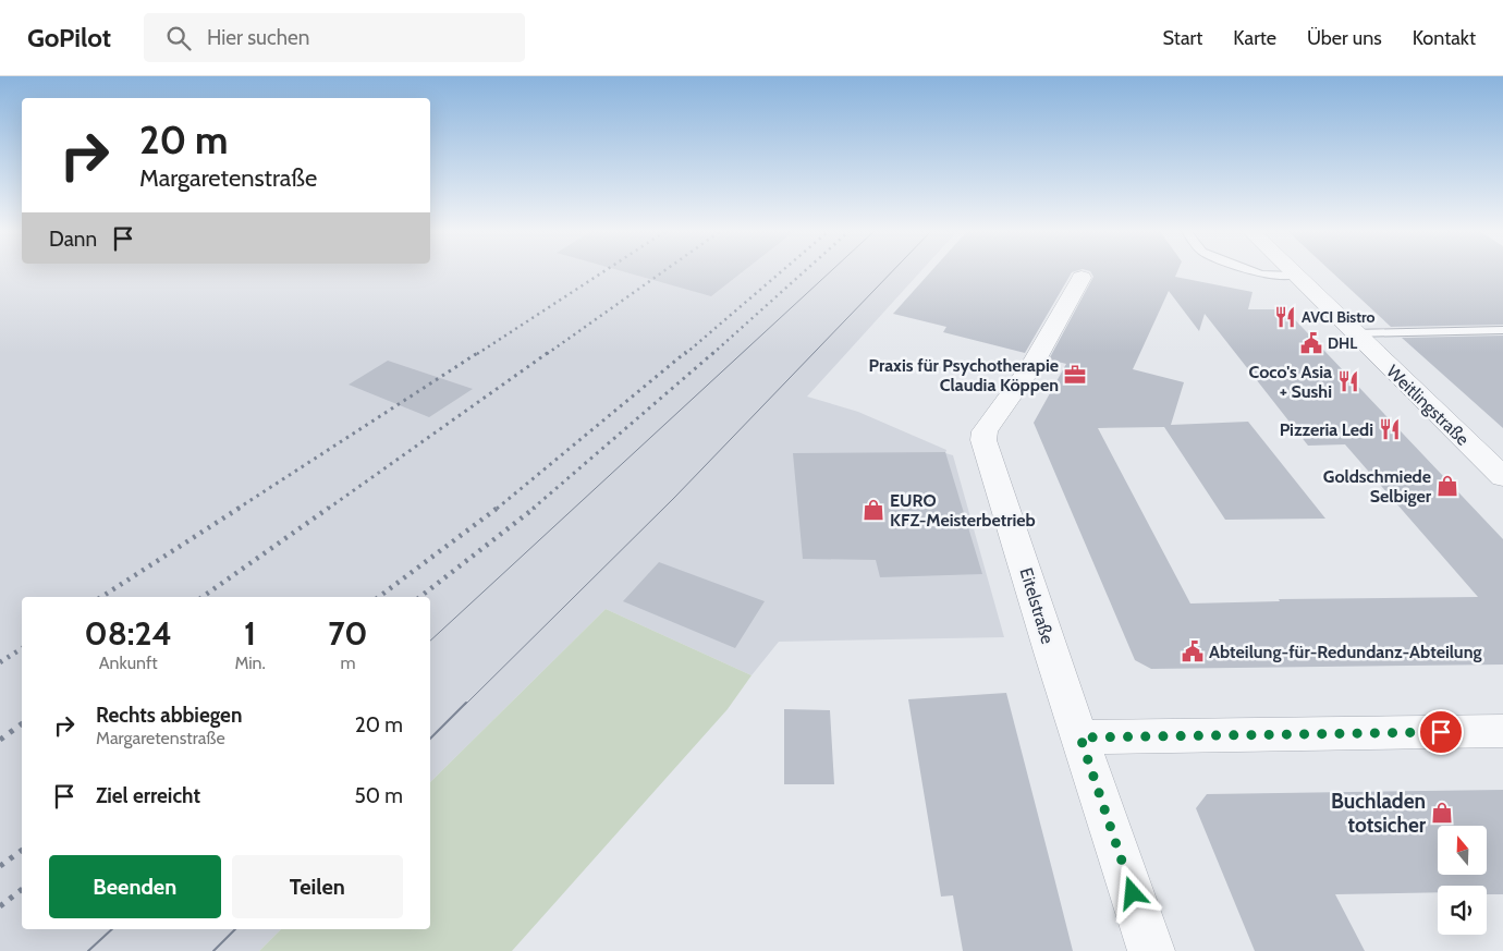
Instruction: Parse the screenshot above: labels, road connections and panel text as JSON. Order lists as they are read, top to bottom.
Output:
{
  "streets": {
    "street": ["Weitlingstraße", "Eitelstraße"]
  },
  "places": {
    "restaurant": ["AVCI Bistro", "Coco's Asia + Sushi", "Pizzeria Ledi"],
    "public building": ["DHL", "Abteilung-für-Redundanz-Abteilung"],
    "office": ["Praxis für Psychotherapie Claudia Köppen"],
    "shop": ["Goldschmiede Selbiger", "EURO KFZ-Meisterbetrieb", "Buchladen totsicher"]
  },
  "north": "top",
  "page": {
    "header": "GoPilot",
    "search": "Hier suchen",
    "nav": [
      "Start",
      "Karte",
      "Über uns",
      "Kontakt"
    ],
    "turn": ["20 m", "Margaretenstraße"],
    "then": "Dann",
    "eta": [
      "08:24",
      "Ankunft",
      "1",
      "Min.",
      "70",
      "m"
    ],
    "list": [
      {
        "name": "Rechts abbiegen",
        "note": "Margaretenstraße",
        "value": "20 m"
      },
      {
        "name": "Ziel erreicht",
        "value": "50 m"
      }
    ],
    "buttons": ["Beenden", "Teilen"]
  }
}
